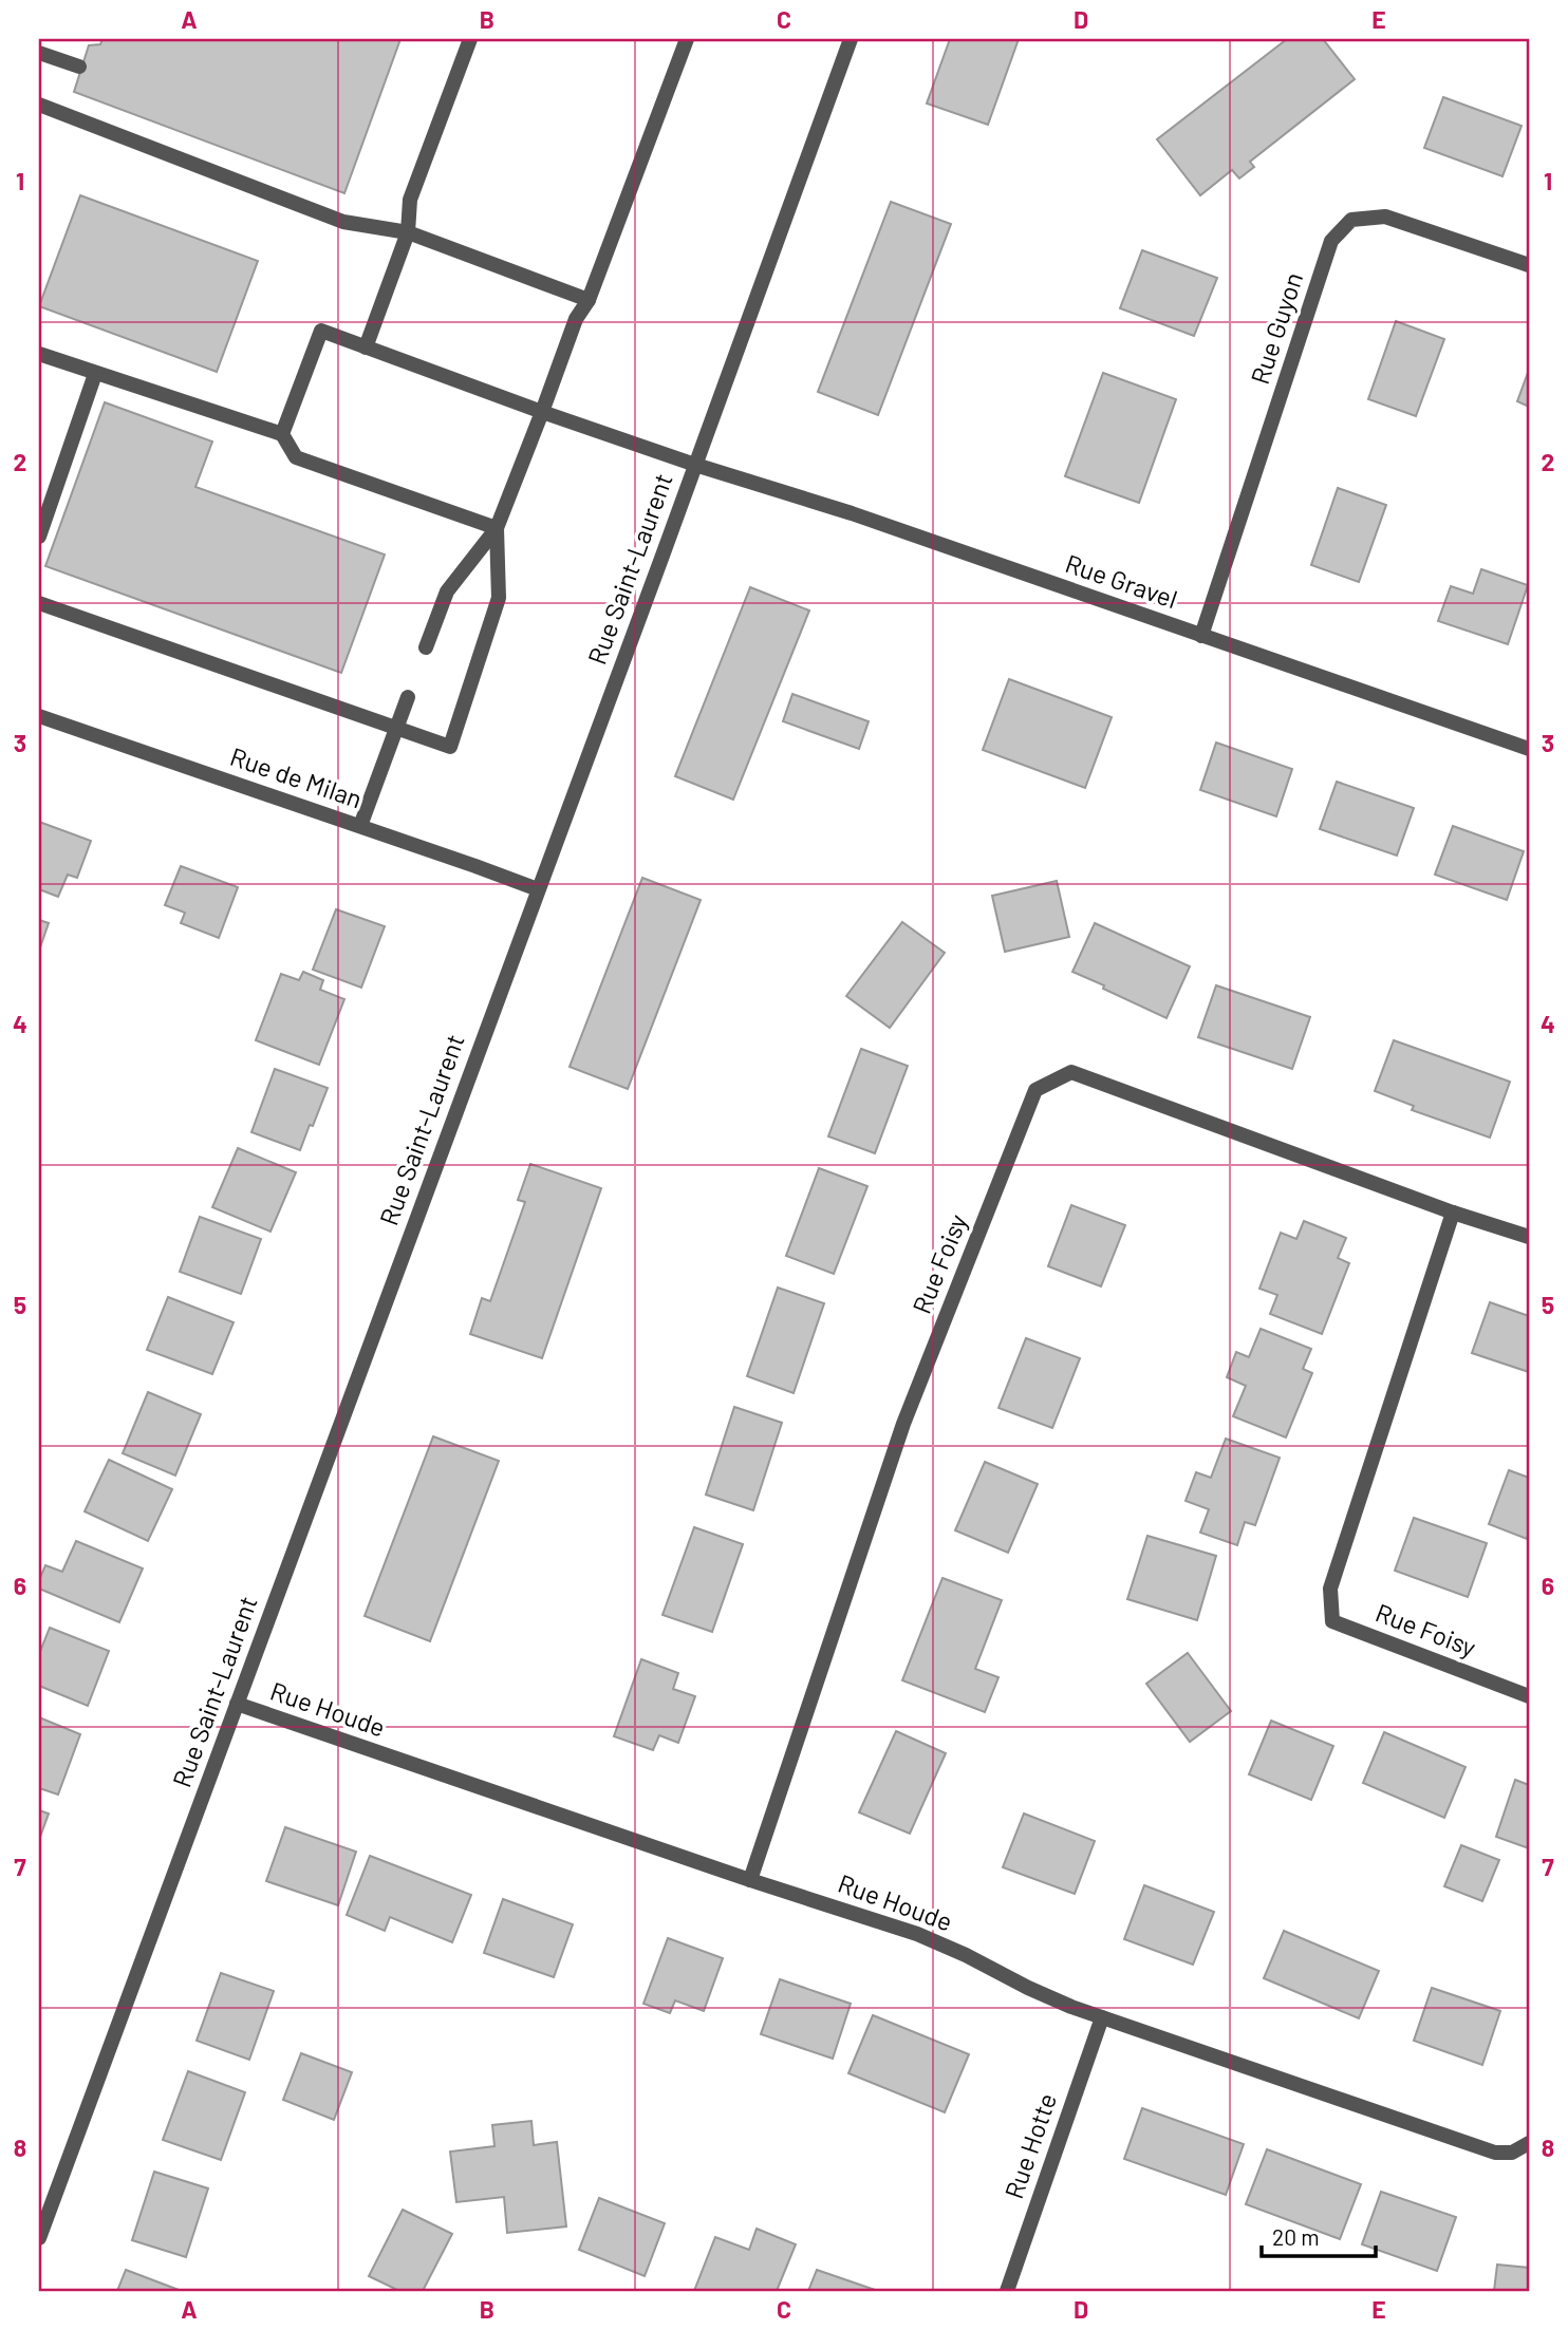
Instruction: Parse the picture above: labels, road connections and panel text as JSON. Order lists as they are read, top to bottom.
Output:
{
  "streets": {
    "street": [
      "Rue Guyon",
      "Rue Saint-Laurent",
      "Rue Gravel",
      "Rue de Milan",
      "Rue Foisy",
      "Rue Houde",
      "Rue Hotte"
    ]
  },
  "crossings": [
    ["Rue Guyon", "Rue Gravel"],
    ["Rue Saint-Laurent", "Rue Gravel"],
    ["Rue Saint-Laurent", "Rue de Milan"],
    ["Rue Saint-Laurent", "Rue Houde"],
    ["Rue Foisy", "Rue Houde"],
    ["Rue Houde", "Rue Hotte"]
  ],
  "scale_bar": "20 m",
  "grid": {
    "columns": [
      "A",
      "B",
      "C",
      "D",
      "E"
    ],
    "rows": [
      "1",
      "2",
      "3",
      "4",
      "5",
      "6",
      "7",
      "8"
    ]
  }
}
